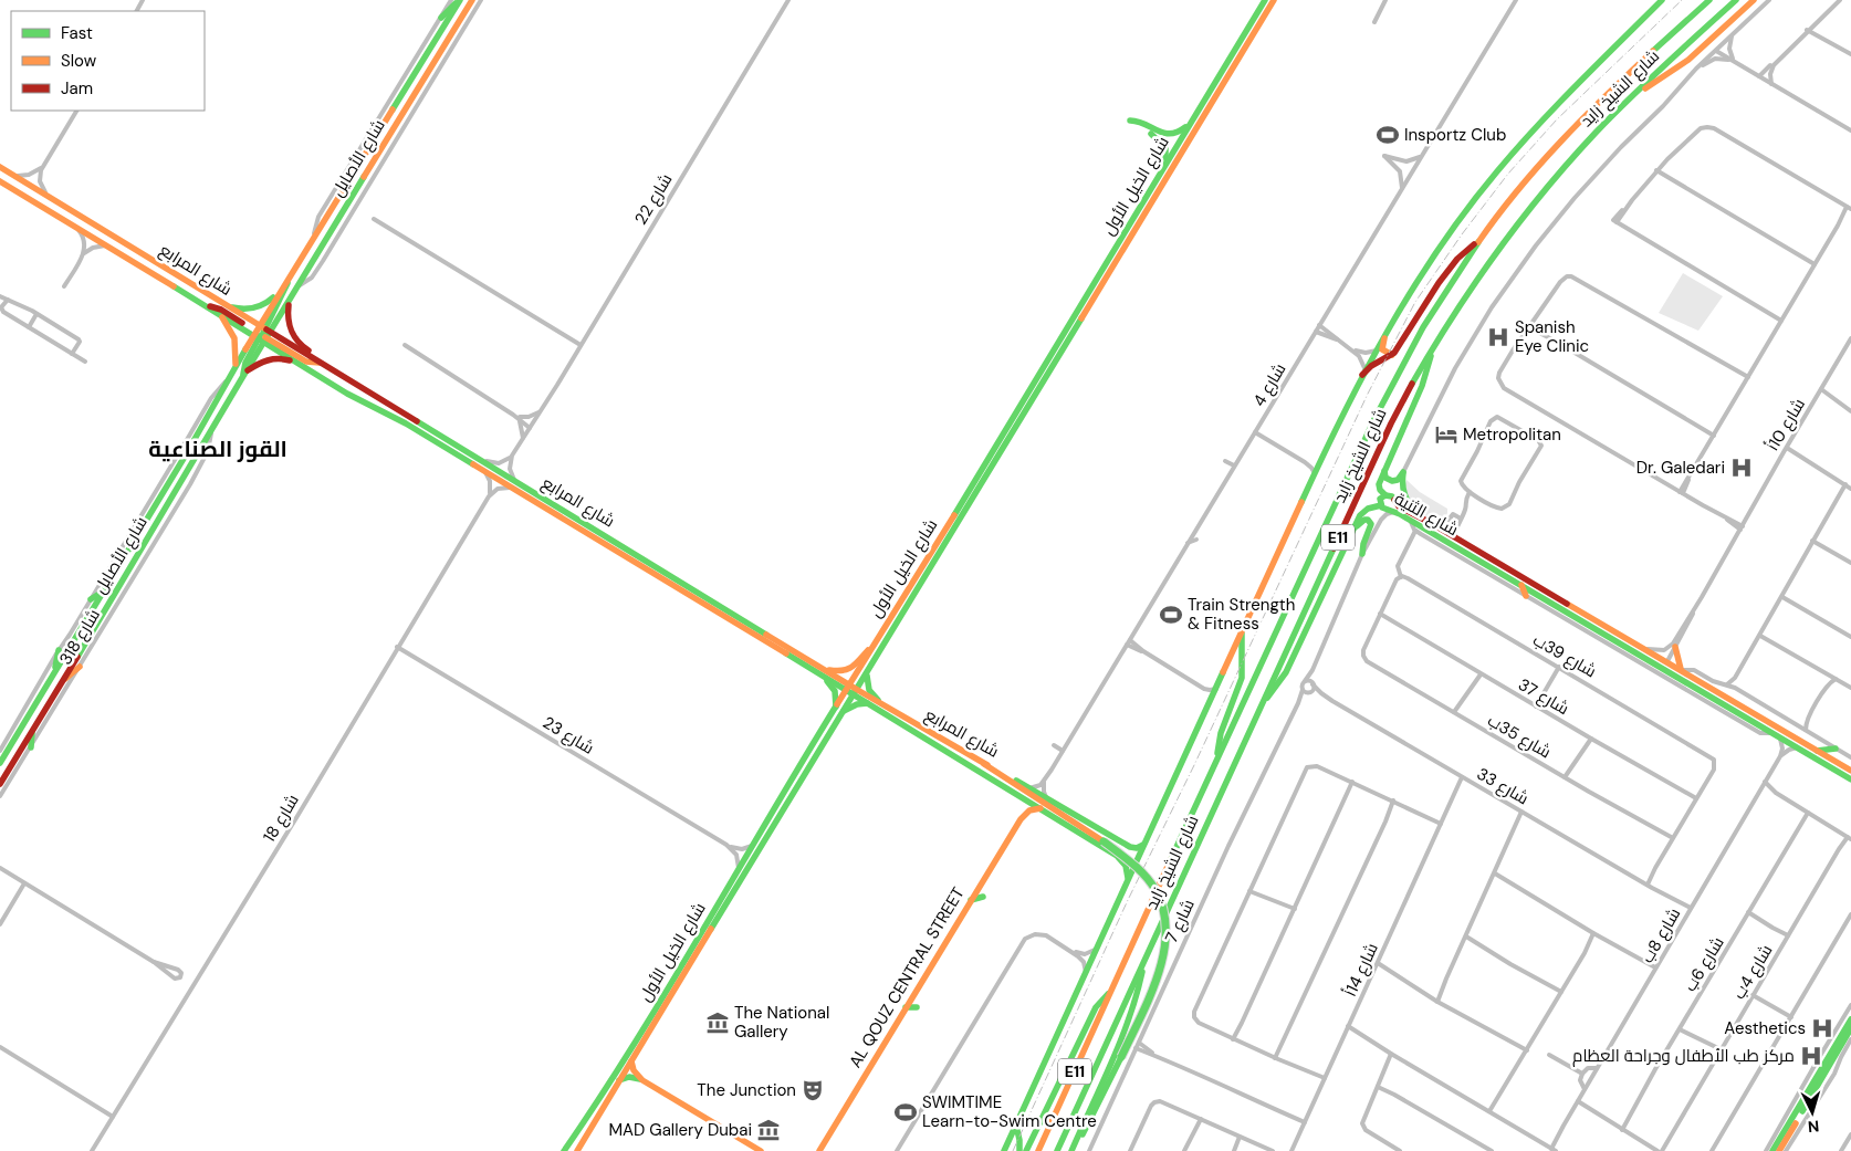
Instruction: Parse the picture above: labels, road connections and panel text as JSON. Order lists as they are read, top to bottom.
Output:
{
  "streets": {
    "main road": [
      "شارع الشيخ زايد",
      "شارع الأصايل",
      "شارع الخيل الأول",
      "شارع المرابع",
      "شارع الثنية",
      "E11",
      "AL QOUZ CENTRAL STREET"
    ],
    "street": [
      "شارع 22",
      "شارع 4",
      "شارع 10أ",
      "شارع 318",
      "شارع 39ب",
      "شارع 37",
      "شارع 23",
      "شارع 35ب",
      "شارع 33",
      "شارع 18",
      "شارع 7",
      "شارع 8ب",
      "شارع 6ب",
      "شارع 14أ",
      "شارع 4ب"
    ]
  },
  "crossings": [
    ["شارع الأصايل", "شارع المرابع"],
    ["شارع الأصايل", "شارع 318"],
    ["شارع الخيل الأول", "شارع المرابع"],
    ["شارع الخيل الأول", "شارع 23"],
    ["شارع المرابع", "AL QOUZ CENTRAL STREET"],
    ["شارع 10أ", "شارع الثنية"],
    ["شارع 39ب", "شارع 37"],
    ["شارع 37", "شارع 35ب"],
    ["شارع 23", "شارع 18"],
    ["شارع 33", "شارع 7"],
    ["شارع 33", "شارع 8ب"],
    ["شارع 33", "شارع 14أ"]
  ],
  "districts": ["القوز الصناعية"],
  "places": {
    "sports": ["Insportz Club", "Train Strength & Fitness", "SWIMTIME Learn-to-Swim Centre"],
    "hospital": [
      "Spanish Eye Clinic",
      "Dr. Galedari",
      "Aesthetics",
      "مركز طب الأطفال وجراحة العظام"
    ],
    "hotel": ["Metropolitan"],
    "museum": ["The National Gallery", "MAD Gallery Dubai"],
    "theatre": ["The Junction"]
  },
  "legend": ["Fast", "Slow", "Jam"],
  "north": "bottom"
}
